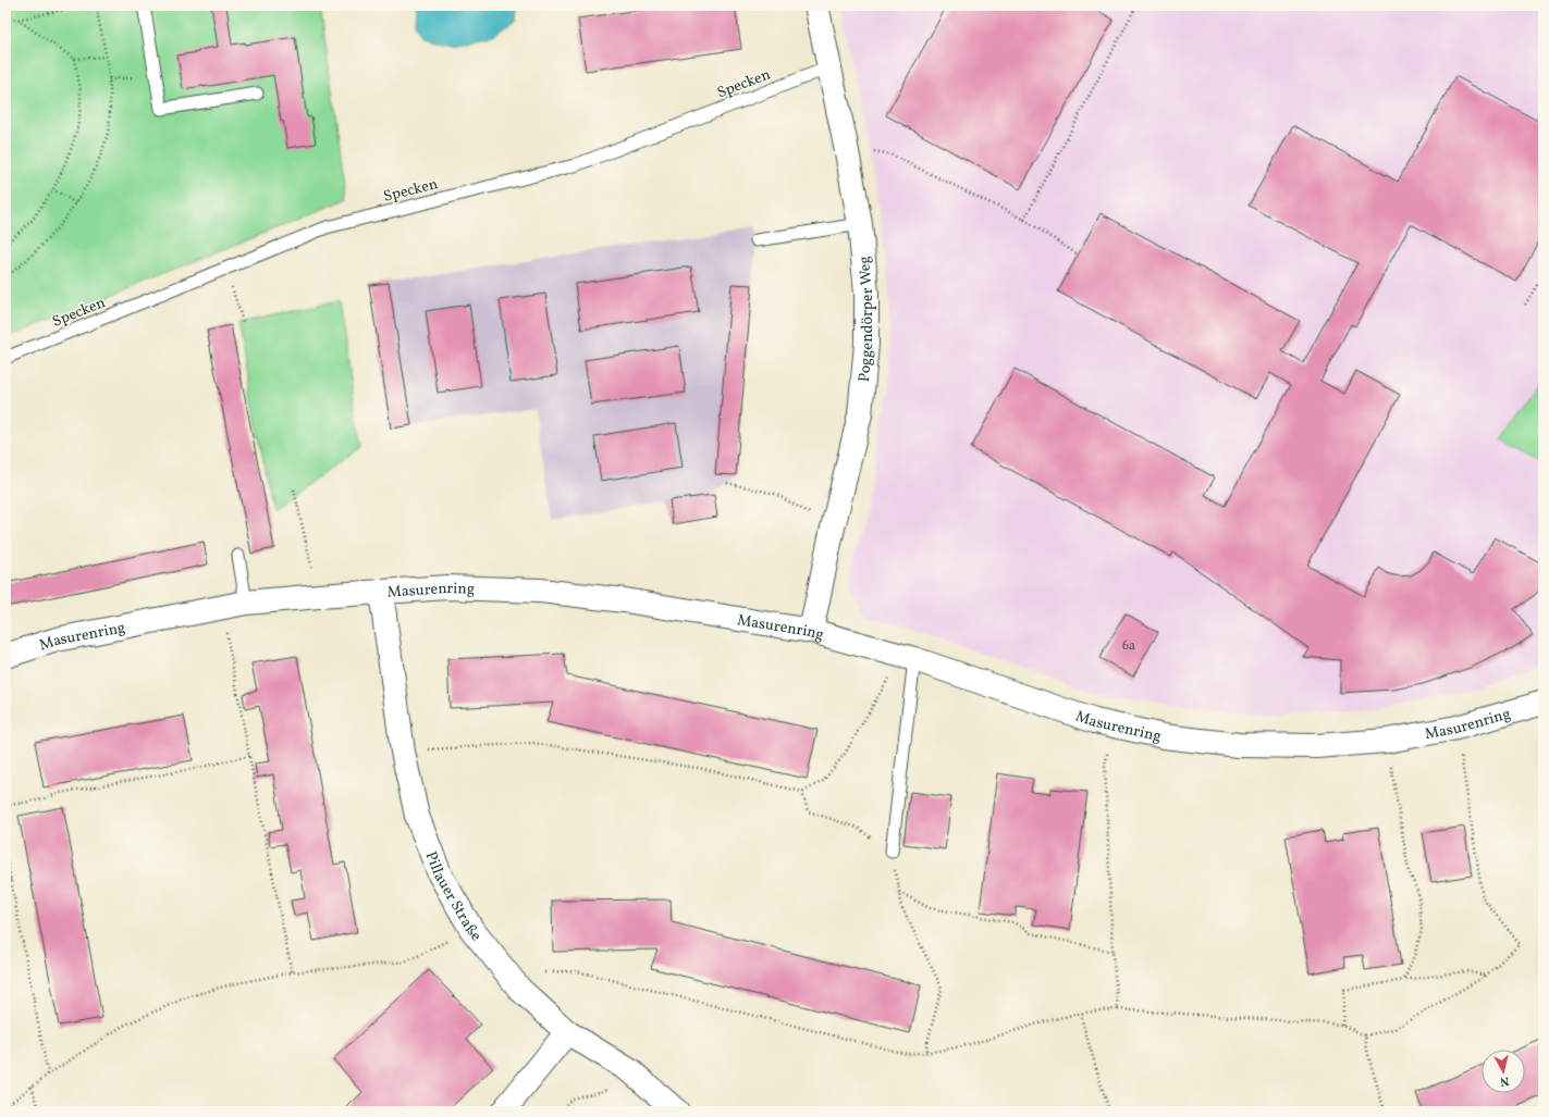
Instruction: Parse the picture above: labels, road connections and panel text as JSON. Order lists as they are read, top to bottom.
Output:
{
  "streets": {
    "street": ["Poggendörper Weg", "Masurenring", "Pillauer Straße"],
    "lane": ["Specken"]
  },
  "crossings": [
    ["Specken", "Poggendörper Weg"],
    ["Poggendörper Weg", "Masurenring"],
    ["Masurenring", "Pillauer Straße"]
  ],
  "house_numbers": ["6a"],
  "north": "bottom"
}
